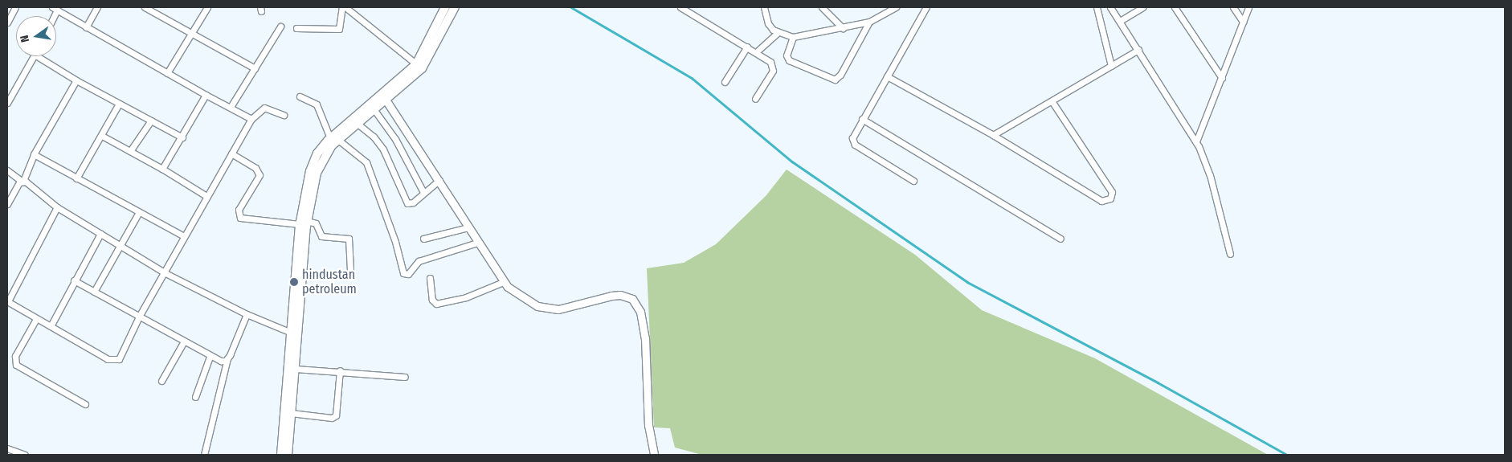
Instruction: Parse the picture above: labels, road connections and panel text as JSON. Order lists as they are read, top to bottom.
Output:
{
  "places": ["hindustan petroleum"],
  "north": "left"
}
